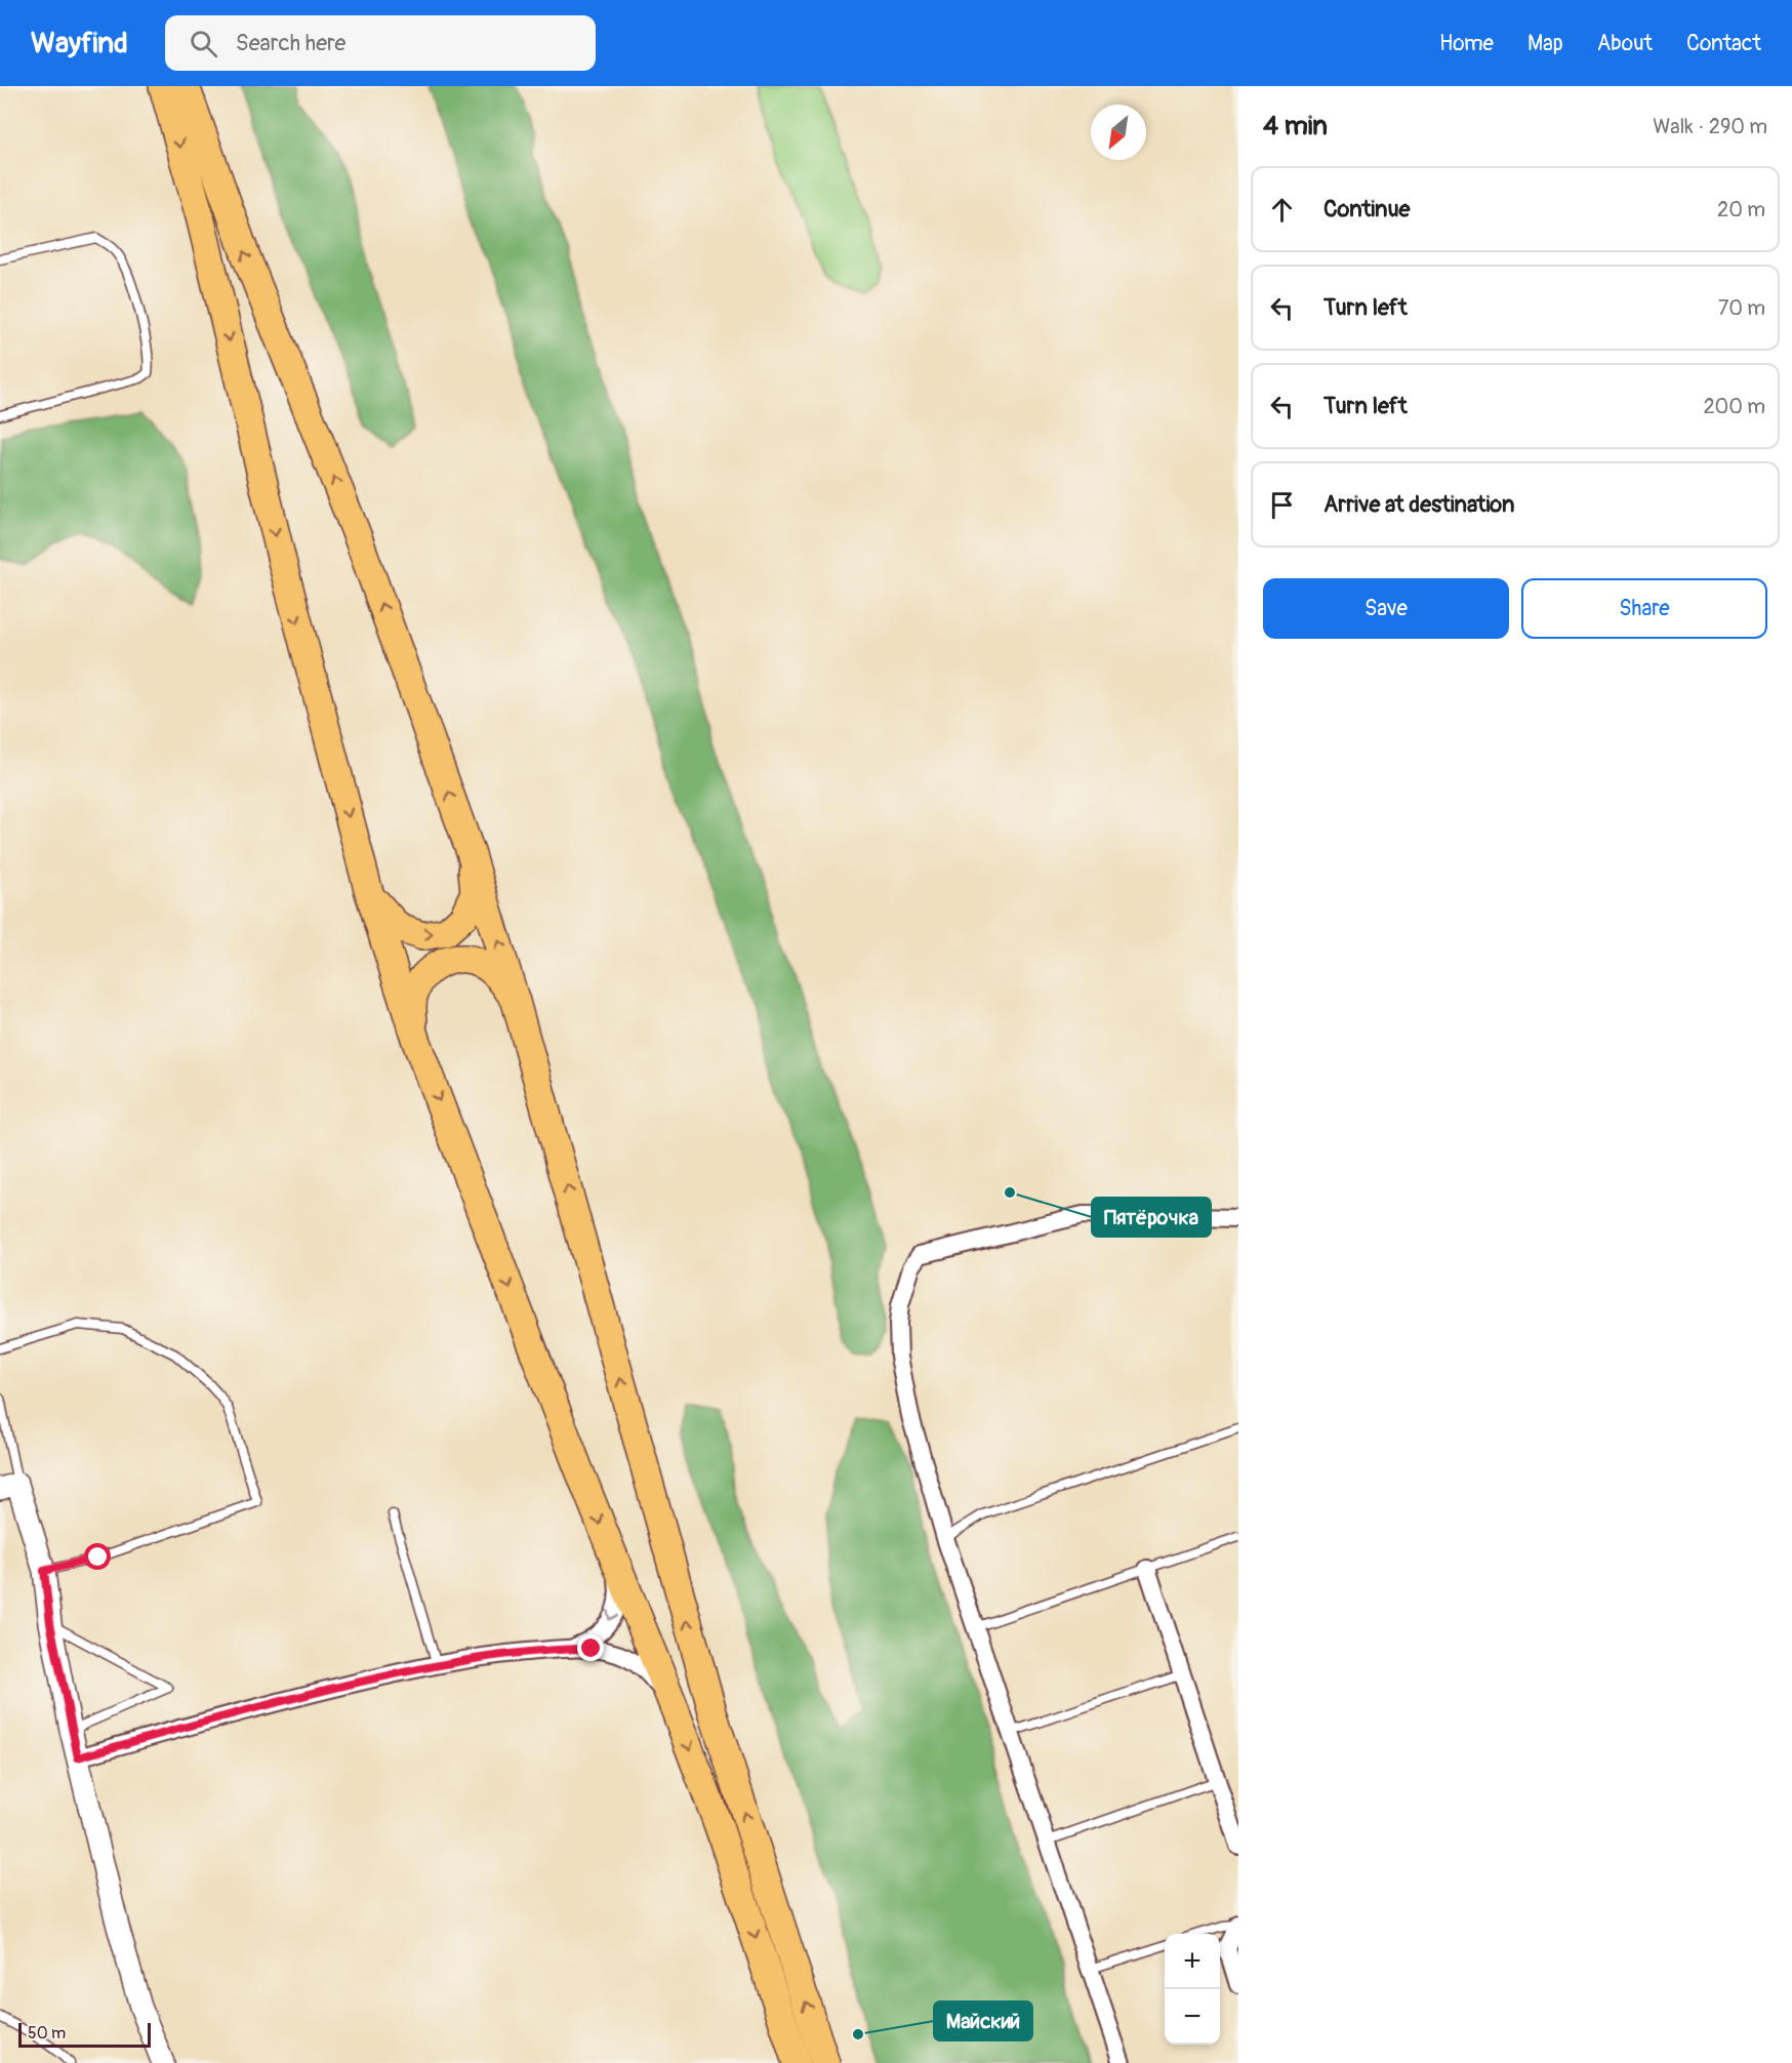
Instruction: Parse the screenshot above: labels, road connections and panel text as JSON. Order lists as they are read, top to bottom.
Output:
{
  "places": ["Пятёрочка", "Майский"],
  "scale_bar": "50 m",
  "north": "bottom left",
  "page": {
    "header": "Wayfind",
    "search": "Search here",
    "nav": [
      "Home",
      "Map",
      "About",
      "Contact"
    ],
    "heading": ["4 min", "Walk · 290 m"],
    "list": [
      ["Continue", "20 m"],
      ["Turn left", "70 m"],
      ["Turn left", "200 m"],
      "Arrive at destination"
    ],
    "buttons": ["Save", "Share"],
    "map_buttons": ["+", "−"],
    "scale": "50 m"
  }
}
